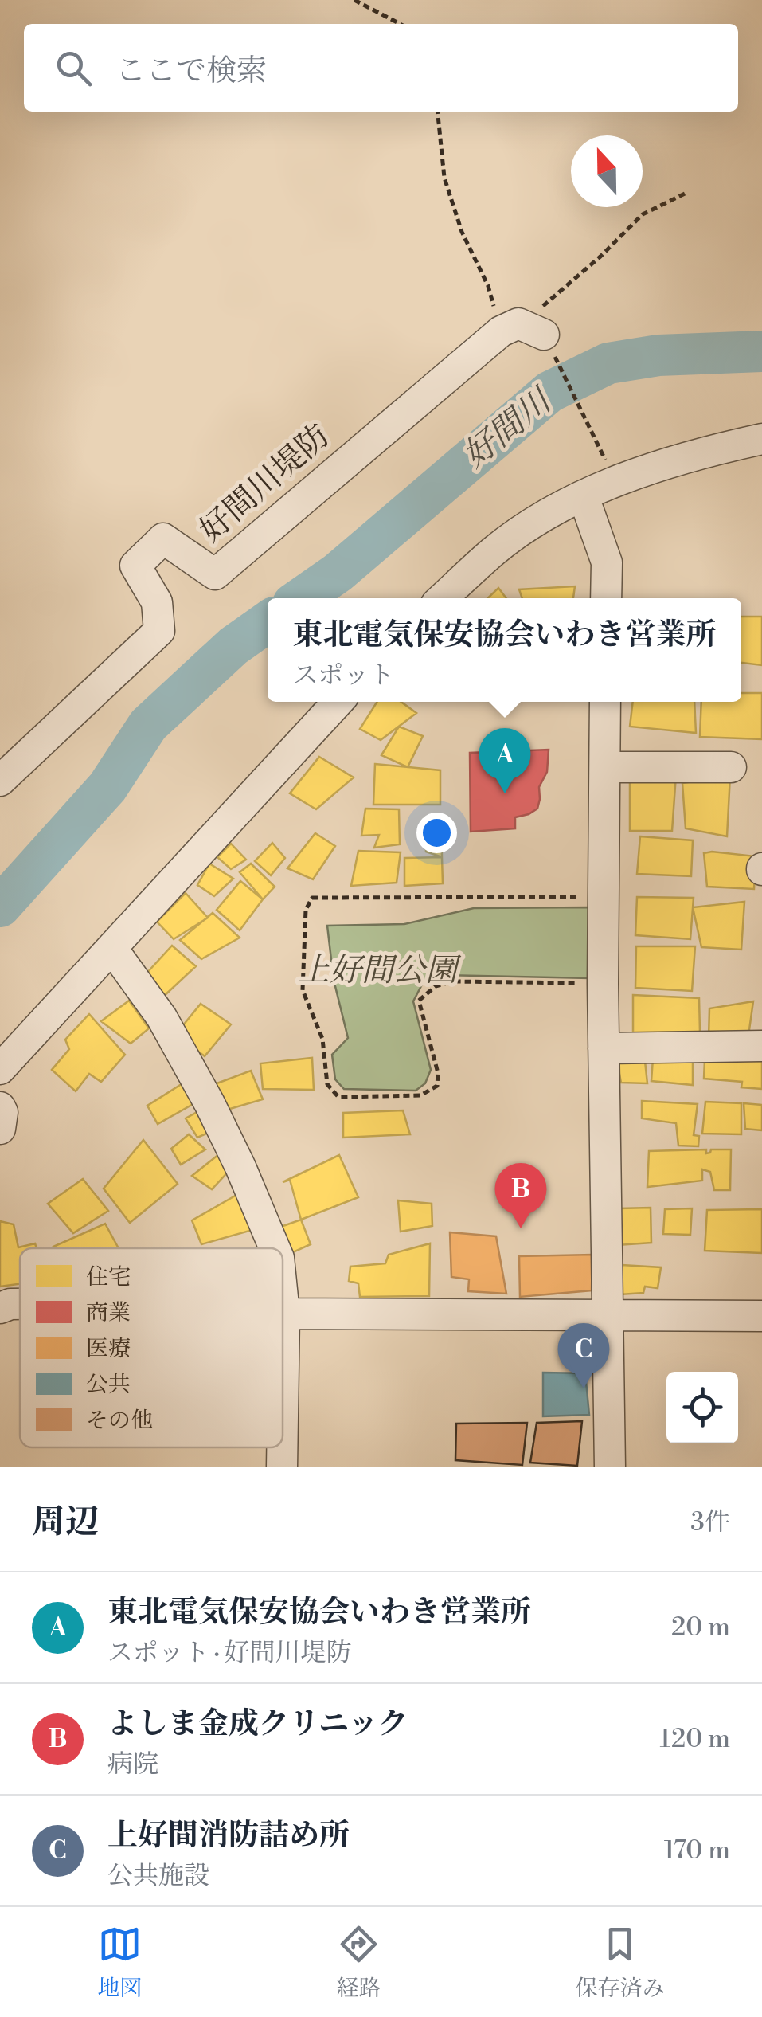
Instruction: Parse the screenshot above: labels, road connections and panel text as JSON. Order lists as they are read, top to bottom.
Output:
{
  "streets": {
    "street": ["好間川堤防"]
  },
  "water": ["好間川"],
  "parks": ["上好間公園"],
  "legend": [
    "住宅",
    "商業",
    "医療",
    "公共",
    "その他"
  ],
  "north": "top",
  "page": {
    "search": "ここで検索",
    "popup": ["東北電気保安協会いわき営業所", "スポット"],
    "pins": ["A", "B", "C"],
    "heading": ["周辺", "3件"],
    "list": [
      {
        "mark": "A",
        "name": "東北電気保安協会いわき営業所",
        "note": "スポット · 好間川堤防",
        "value": "20 m"
      },
      {
        "mark": "B",
        "name": "よしま金成クリニック",
        "note": "病院",
        "value": "120 m"
      },
      {
        "mark": "C",
        "name": "上好間消防詰め所",
        "note": "公共施設",
        "value": "170 m"
      }
    ],
    "nav": ["地図", "経路", "保存済み"]
  }
}
